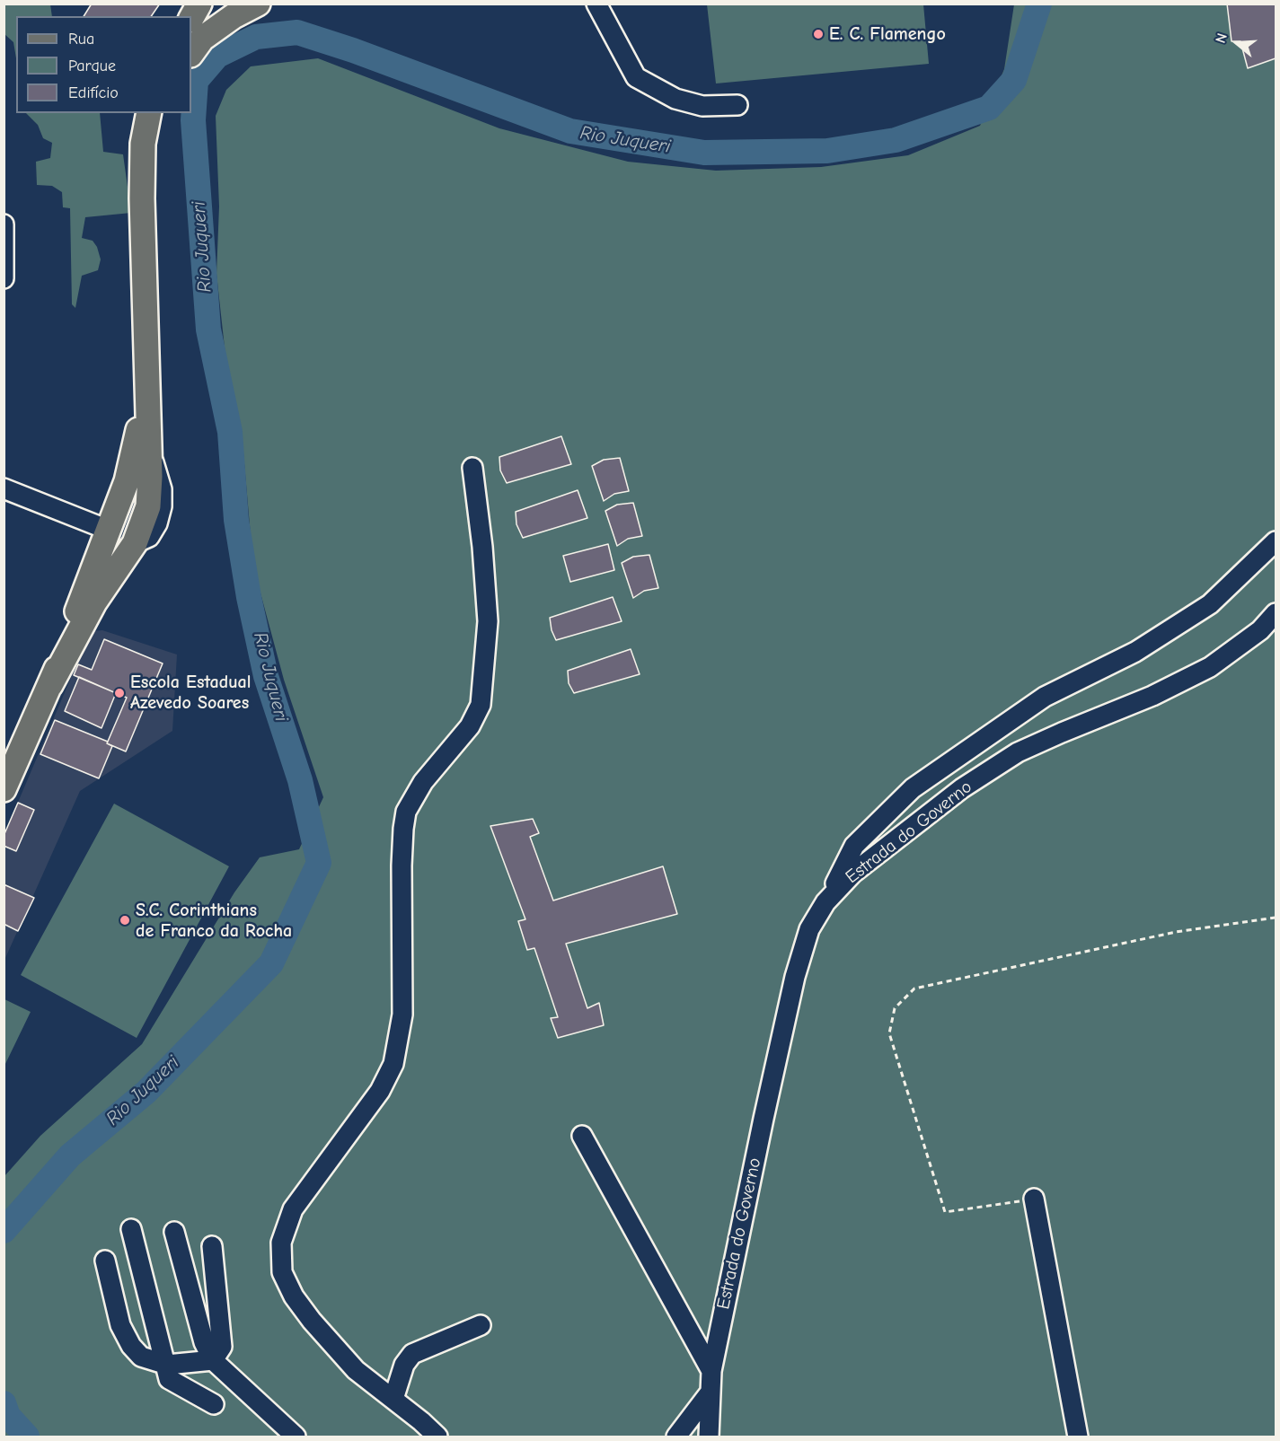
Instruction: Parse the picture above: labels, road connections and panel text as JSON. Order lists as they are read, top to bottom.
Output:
{
  "streets": {
    "street": ["Estrada do Governo"]
  },
  "water": ["Rio Juqueri"],
  "places": ["E. C. Flamengo", "Escola Estadual Azevedo Soares", "S.C. Corinthians de Franco da Rocha"],
  "legend": ["Rua", "Parque", "Edifício"],
  "north": "left"
}
